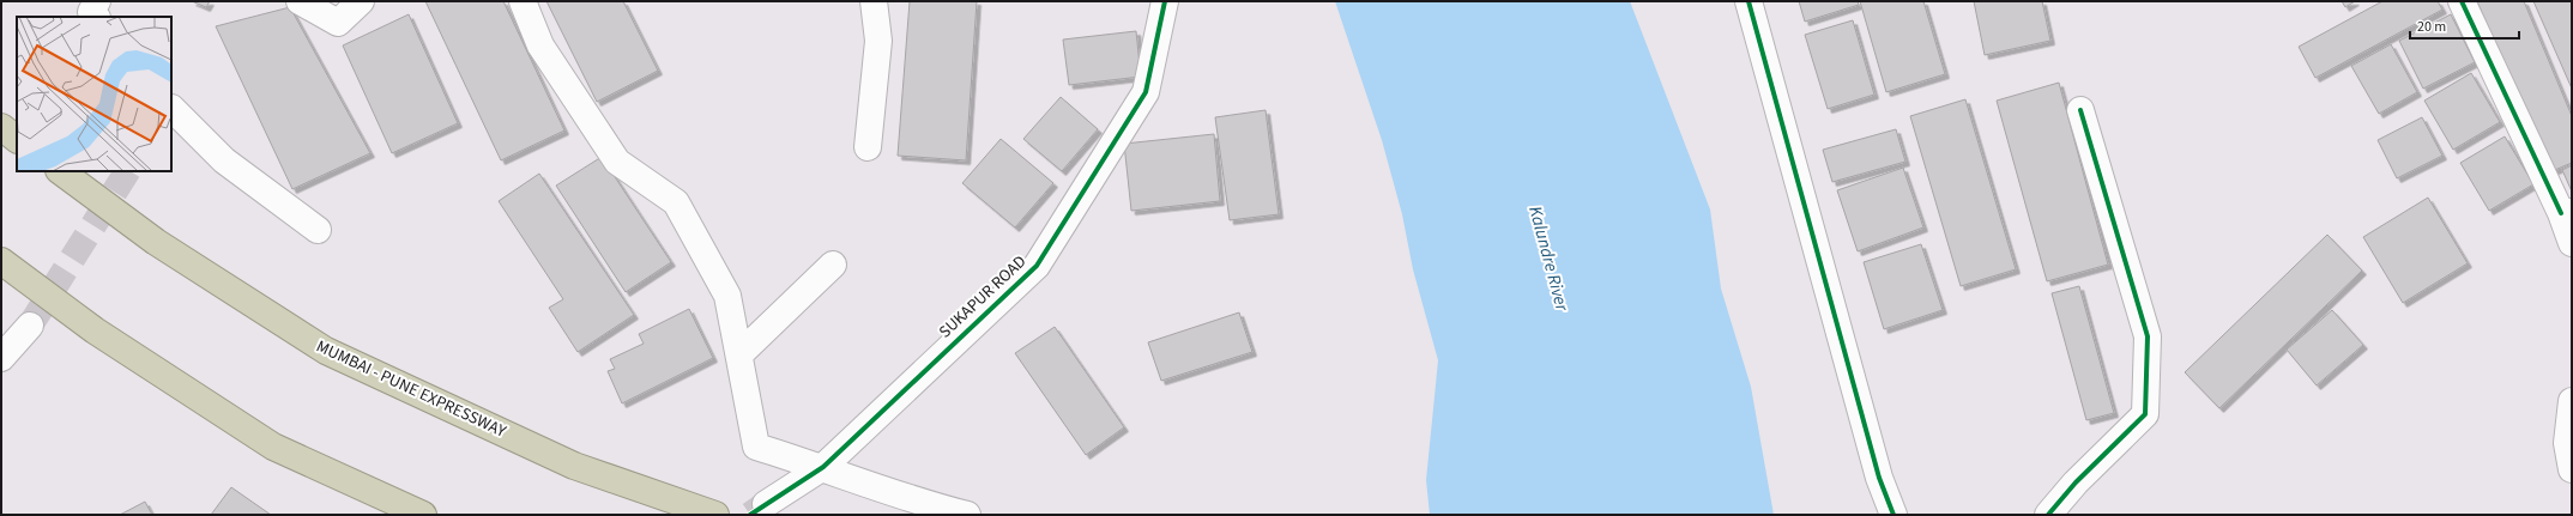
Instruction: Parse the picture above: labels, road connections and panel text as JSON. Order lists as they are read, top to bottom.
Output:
{
  "streets": {
    "highway": ["MUMBAI - PUNE EXPRESSWAY"],
    "street": ["SUKAPUR ROAD"]
  },
  "water": ["Kalundre River"],
  "scale_bar": "20 m"
}
